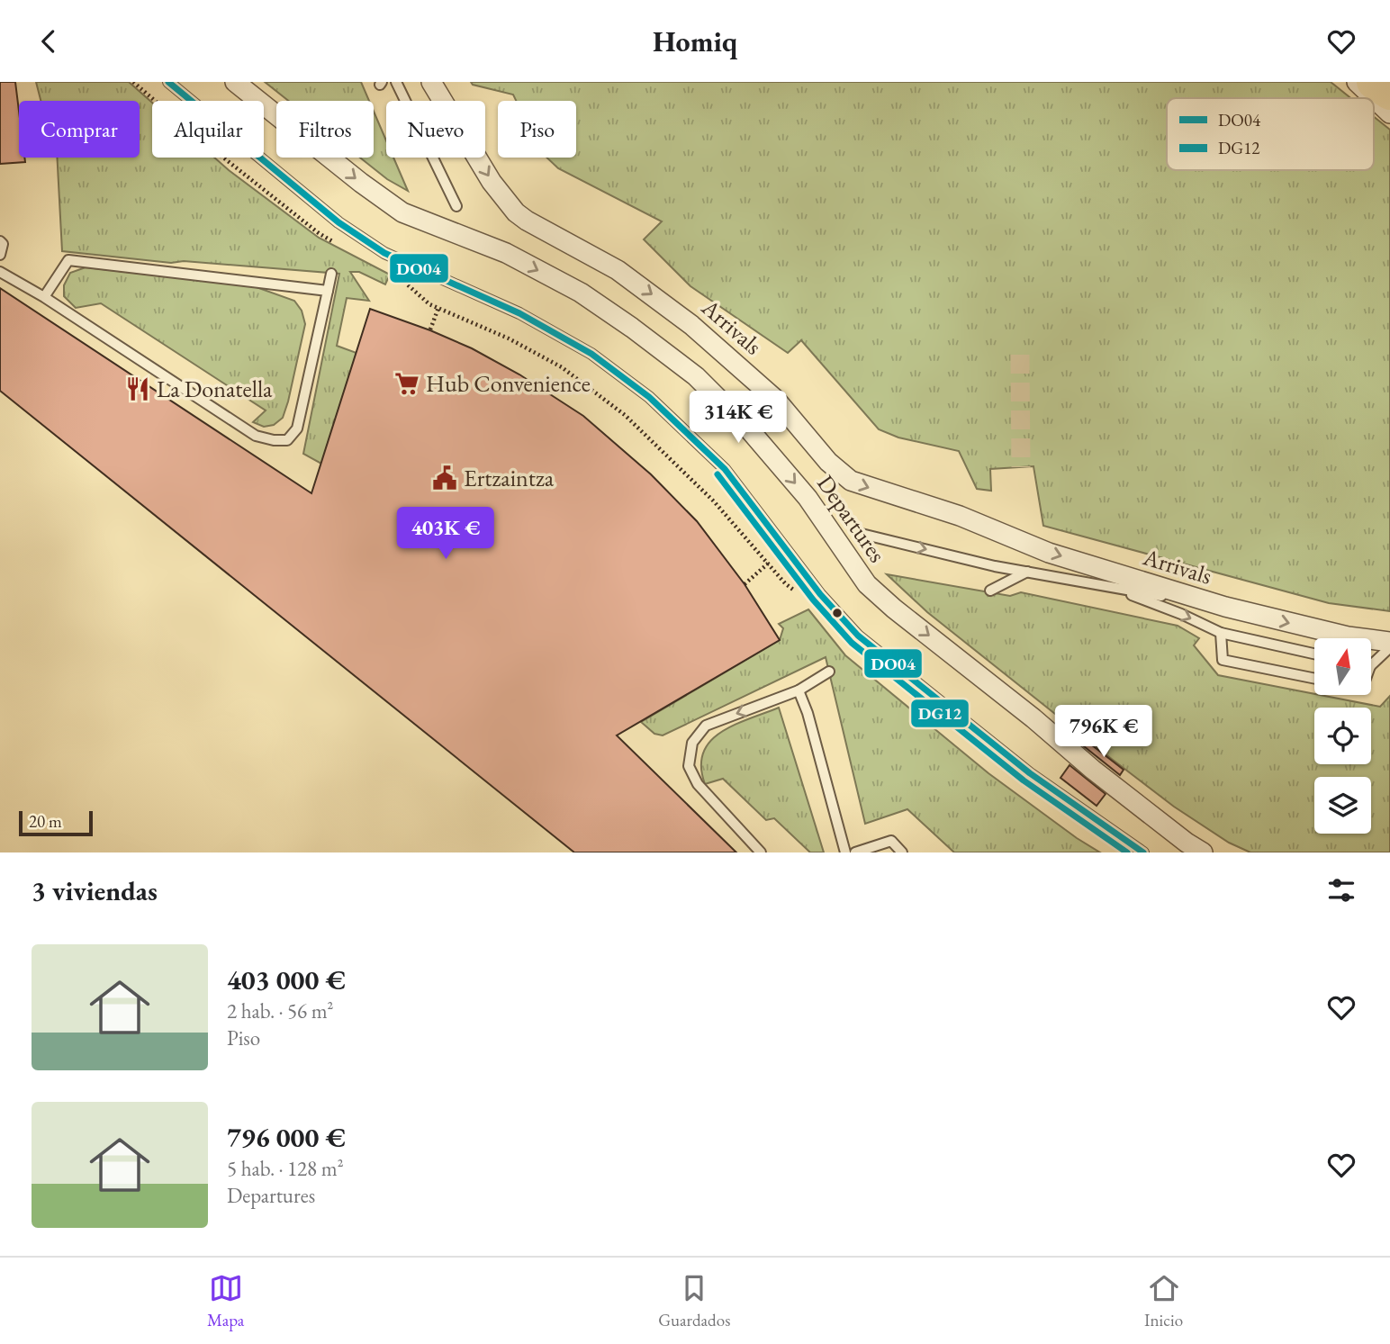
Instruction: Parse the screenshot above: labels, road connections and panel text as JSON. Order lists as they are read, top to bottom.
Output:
{
  "streets": {
    "street": ["Arrivals", "Departures"]
  },
  "one_way": ["Arrivals", "Departures"],
  "places": {
    "supermarket": ["Hub Convenience"],
    "restaurant": ["La Donatella"],
    "public building": ["Ertzaintza"]
  },
  "lines": ["transit line DO04", "transit line DG12"],
  "legend": ["DO04", "DG12"],
  "scale_bar": "20 m",
  "north": "top",
  "page": {
    "header": "Homiq",
    "chip": [
      "Comprar",
      "Alquilar",
      "Filtros",
      "Nuevo",
      "Piso"
    ],
    "price": ["314K €", "403K €", "796K €"],
    "scale": "20 m",
    "heading": "3 viviendas",
    "list": [
      {
        "name": "403 000 €",
        "note": "2 hab. · 56 m² · Piso"
      },
      {
        "name": "796 000 €",
        "note": "5 hab. · 128 m² · Departures"
      }
    ],
    "tabs": ["Mapa", "Guardados", "Inicio"]
  }
}
